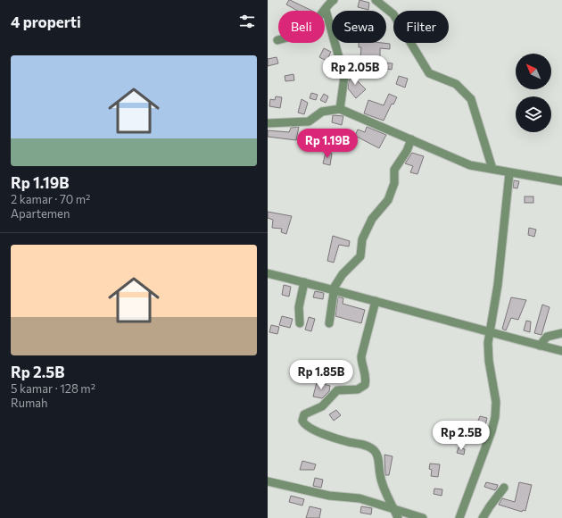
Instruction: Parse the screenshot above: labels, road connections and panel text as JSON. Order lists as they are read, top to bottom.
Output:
{
  "north": "top left",
  "page": {
    "heading": "4 properti",
    "chip": ["Beli", "Sewa", "Filter"],
    "list": [
      {
        "name": "Rp 1.19B",
        "note": "2 kamar · 70 m² · Apartemen"
      },
      {
        "name": "Rp 2.5B",
        "note": "5 kamar · 128 m² · Rumah"
      }
    ],
    "price": [
      "Rp 2.05B",
      "Rp 1.19B",
      "Rp 1.85B",
      "Rp 2.5B"
    ]
  }
}
